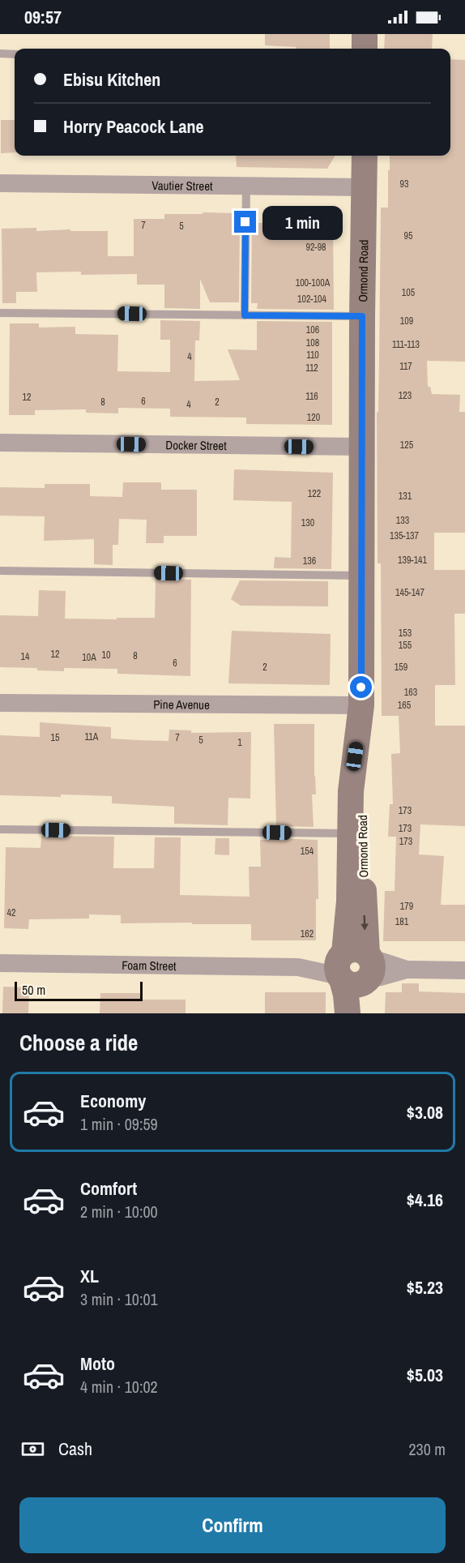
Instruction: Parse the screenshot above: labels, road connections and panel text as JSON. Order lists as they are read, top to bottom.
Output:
{
  "streets": {
    "street": [
      "Vautier Street",
      "Ormond Road",
      "Docker Street",
      "Pine Avenue",
      "Foam Street"
    ]
  },
  "crossings": [
    ["Vautier Street", "Ormond Road"],
    ["Ormond Road", "Docker Street"],
    ["Ormond Road", "Pine Avenue"],
    ["Ormond Road", "Foam Street"]
  ],
  "house_numbers": [
    "93",
    "7",
    "5",
    "95",
    "92-98",
    "100-100A",
    "105",
    "102-104",
    "109",
    "106",
    "108",
    "111-113",
    "110",
    "4",
    "117",
    "112",
    "123",
    "116",
    "12",
    "6",
    "8",
    "2",
    "4",
    "120",
    "125",
    "122",
    "131",
    "133",
    "130",
    "135-137",
    "139-141",
    "136",
    "145-147",
    "153",
    "155",
    "12",
    "10",
    "8",
    "14",
    "10A",
    "6",
    "2",
    "159",
    "163",
    "165",
    "11A",
    "15",
    "7",
    "5",
    "1",
    "173",
    "173",
    "173",
    "154",
    "179",
    "42",
    "181",
    "162"
  ],
  "scale_bar": "50 m",
  "page": {
    "status": "09:57",
    "banner": ["Ebisu Kitchen", "Horry Peacock Lane"],
    "bubble": "1 min",
    "scale": "50 m",
    "heading": "Choose a ride",
    "list": [
      {
        "name": "Economy",
        "note": "1 min · 09:59",
        "value": "$3.08"
      },
      {
        "name": "Comfort",
        "note": "2 min · 10:00",
        "value": "$4.16"
      },
      {
        "name": "XL",
        "note": "3 min · 10:01",
        "value": "$5.23"
      },
      {
        "name": "Moto",
        "note": "4 min · 10:02",
        "value": "$5.03"
      }
    ],
    "pay": ["Cash", "230 m"],
    "buttons": "Confirm"
  }
}
